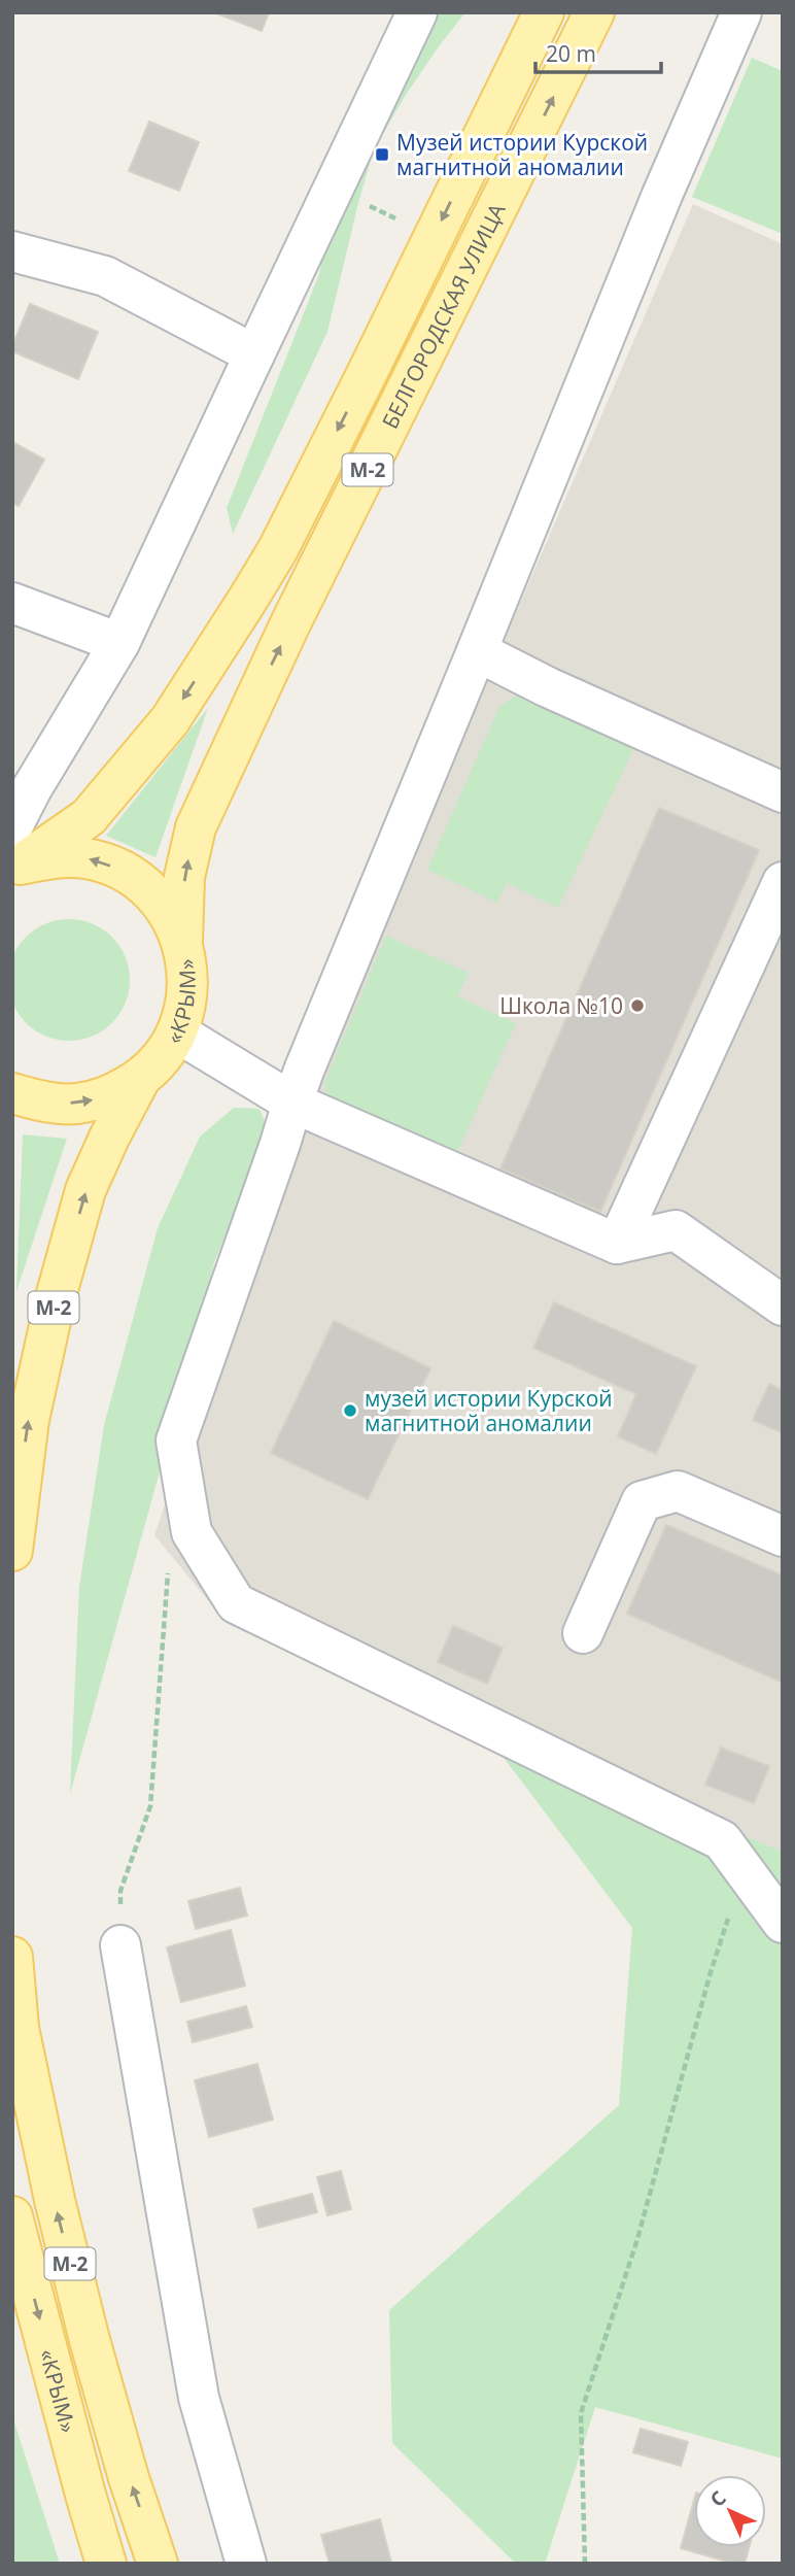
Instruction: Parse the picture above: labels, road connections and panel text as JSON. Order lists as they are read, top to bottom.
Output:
{
  "streets": {
    "main road": ["БЕЛГОРОДСКАЯ УЛИЦА", "М-2", "«КРЫМ»"]
  },
  "crossings": [
    ["БЕЛГОРОДСКАЯ УЛИЦА", "«КРЫМ»"],
    ["М-2", "«КРЫМ»"]
  ],
  "places": {
    "transit": ["Музей истории Курской магнитной аномалии"],
    "other": ["Школа №10", "музей истории Курской магнитной аномалии"]
  },
  "scale_bar": "20 m",
  "north": "top left"
}
